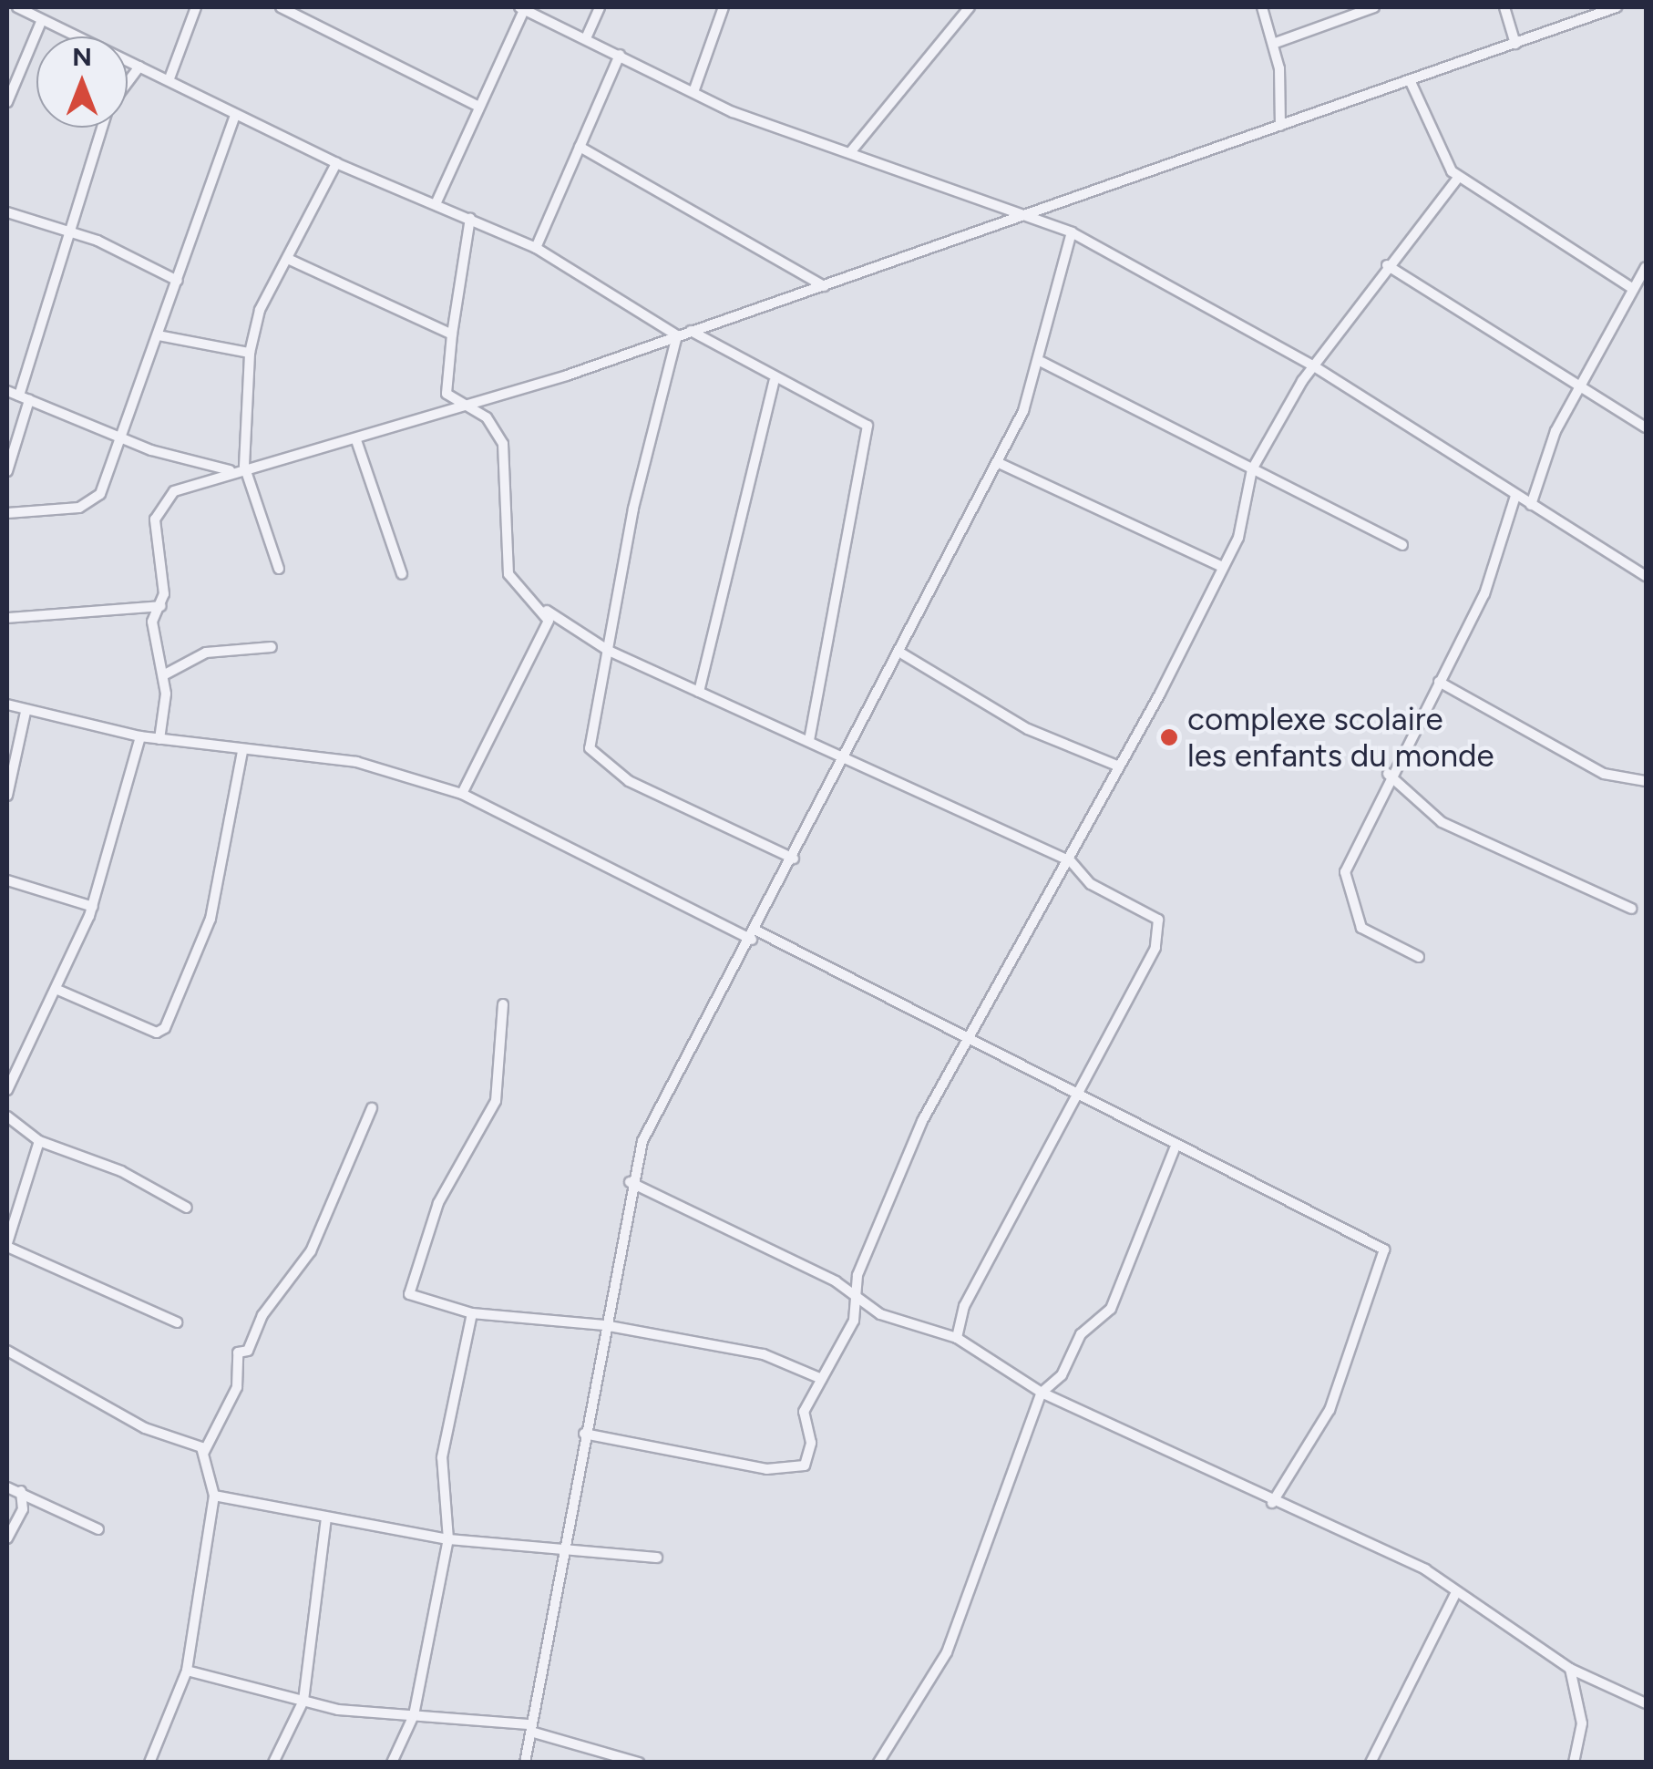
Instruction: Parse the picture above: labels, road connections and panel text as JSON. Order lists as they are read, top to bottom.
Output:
{
  "places": ["complexe scolaire les enfants du monde"],
  "north": "top"
}
